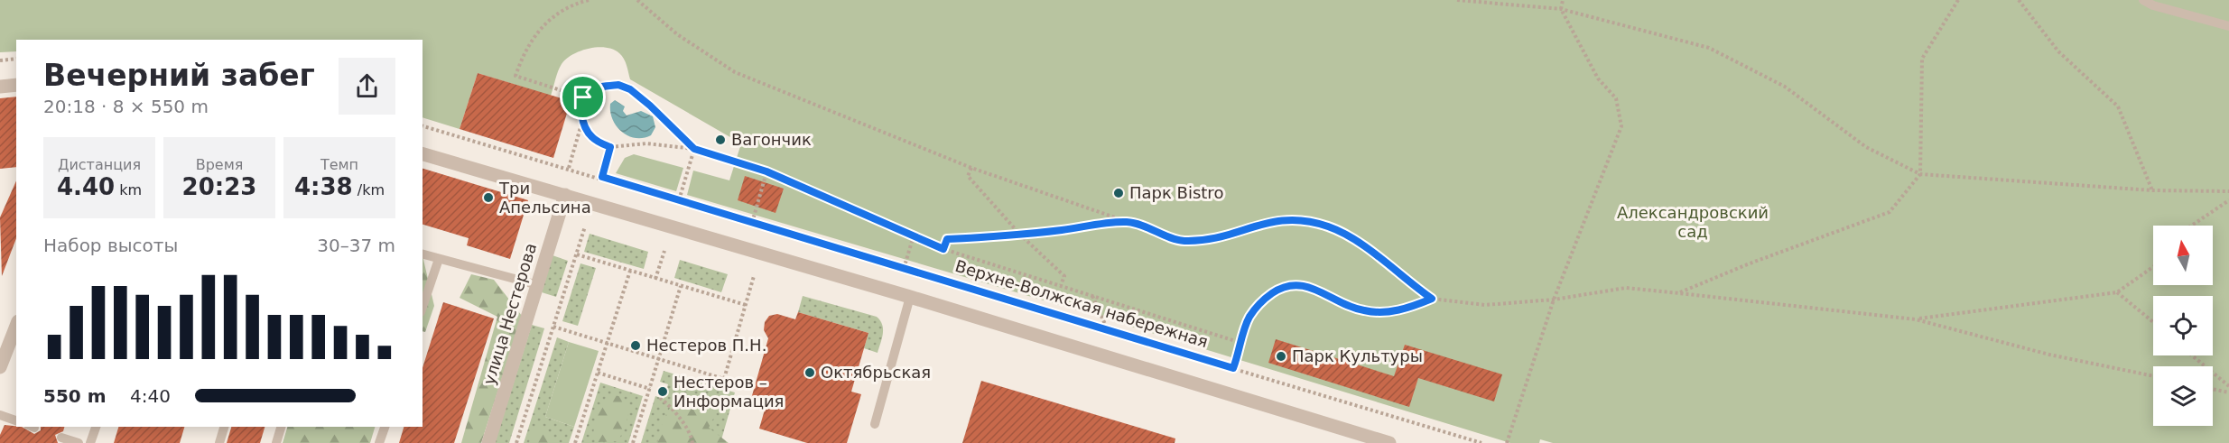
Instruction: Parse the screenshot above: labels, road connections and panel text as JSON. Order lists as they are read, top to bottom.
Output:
{
  "streets": {
    "street": ["улица Нестерова"],
    "path": ["Верхне-Волжская набережная"]
  },
  "parks": ["Александровский сад"],
  "places": [
    "Вагончик",
    "Парк Bistro",
    "Три Апельсина",
    "Нестеров П.Н.",
    "Парк Культуры",
    "Октябрьская",
    "Нестеров – Информация"
  ],
  "north": "top",
  "page": {
    "heading": ["Вечерний забег", "20:18 · 8 × 550 m"],
    "stats": [
      ["Дистанция", "4.40 km"],
      ["Время", "20:23"],
      ["Темп", "4:38 /km"]
    ],
    "chart": ["Набор высоты", "30–37 m"],
    "list": [
      {
        "name": "550 m",
        "note": "4:40"
      }
    ]
  }
}
